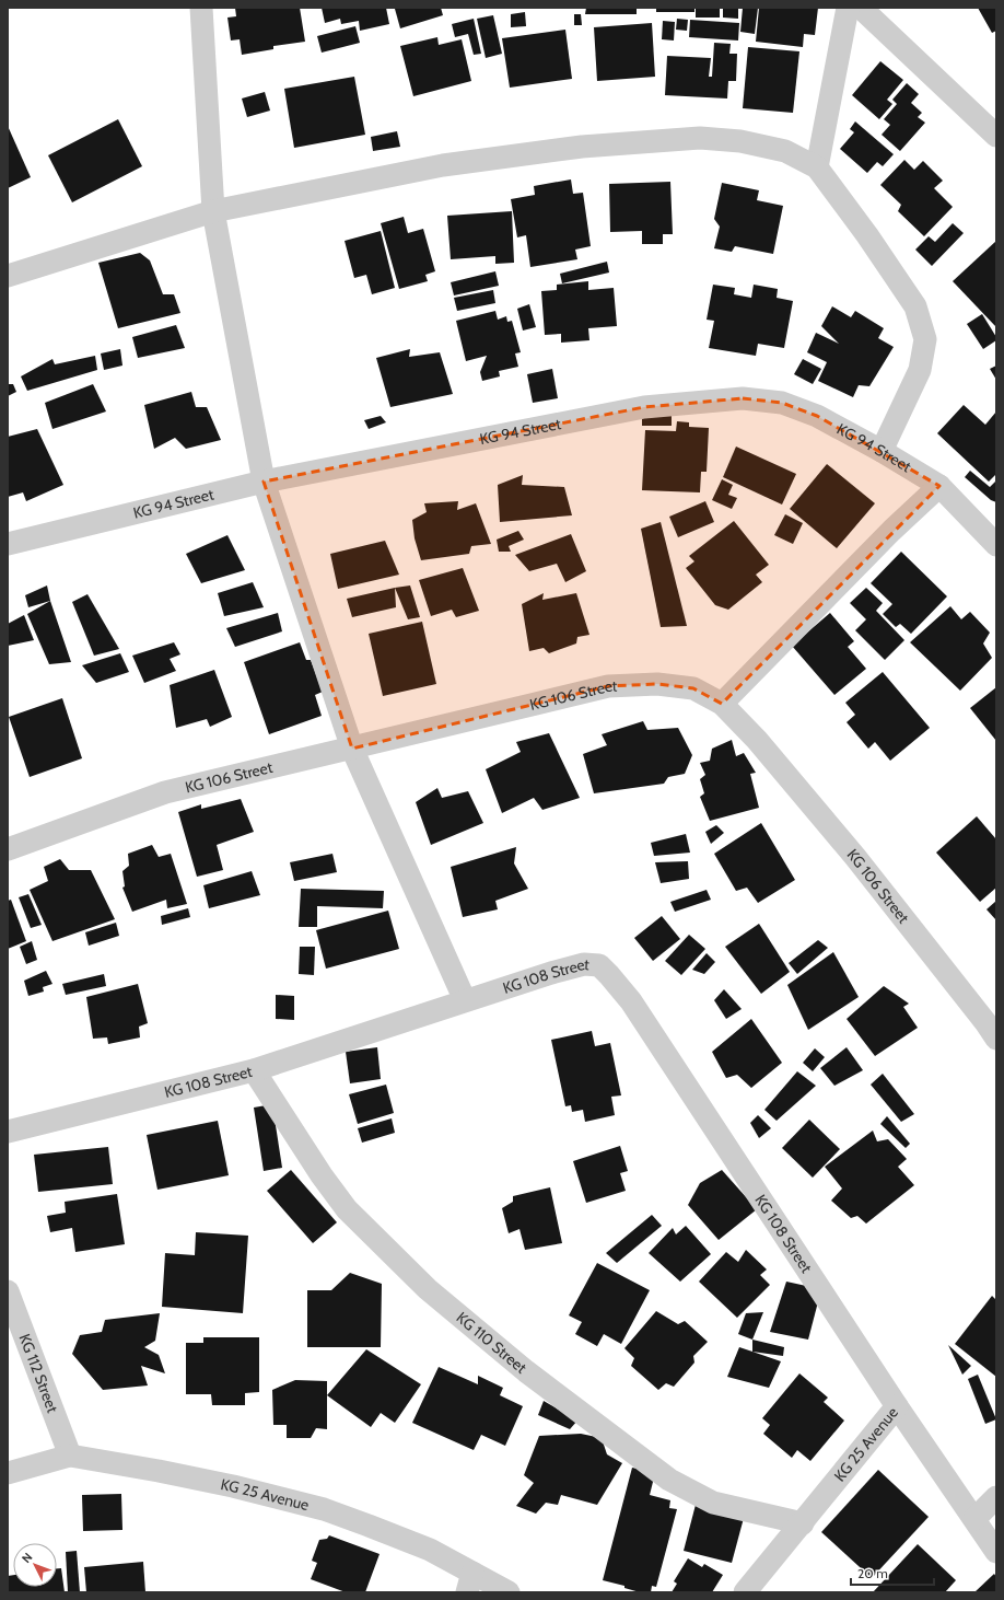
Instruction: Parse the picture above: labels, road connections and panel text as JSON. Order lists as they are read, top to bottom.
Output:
{
  "streets": {
    "street": [
      "KG 94 Street",
      "KG 106 Street",
      "KG 108 Street",
      "KG 110 Street",
      "KG 112 Street",
      "KG 25 Avenue"
    ]
  },
  "crossings": [
    ["KG 108 Street", "KG 110 Street"],
    ["KG 108 Street", "KG 25 Avenue"],
    ["KG 110 Street", "KG 25 Avenue"],
    ["KG 112 Street", "KG 25 Avenue"]
  ],
  "scale_bar": "20 m",
  "north": "top left"
}
